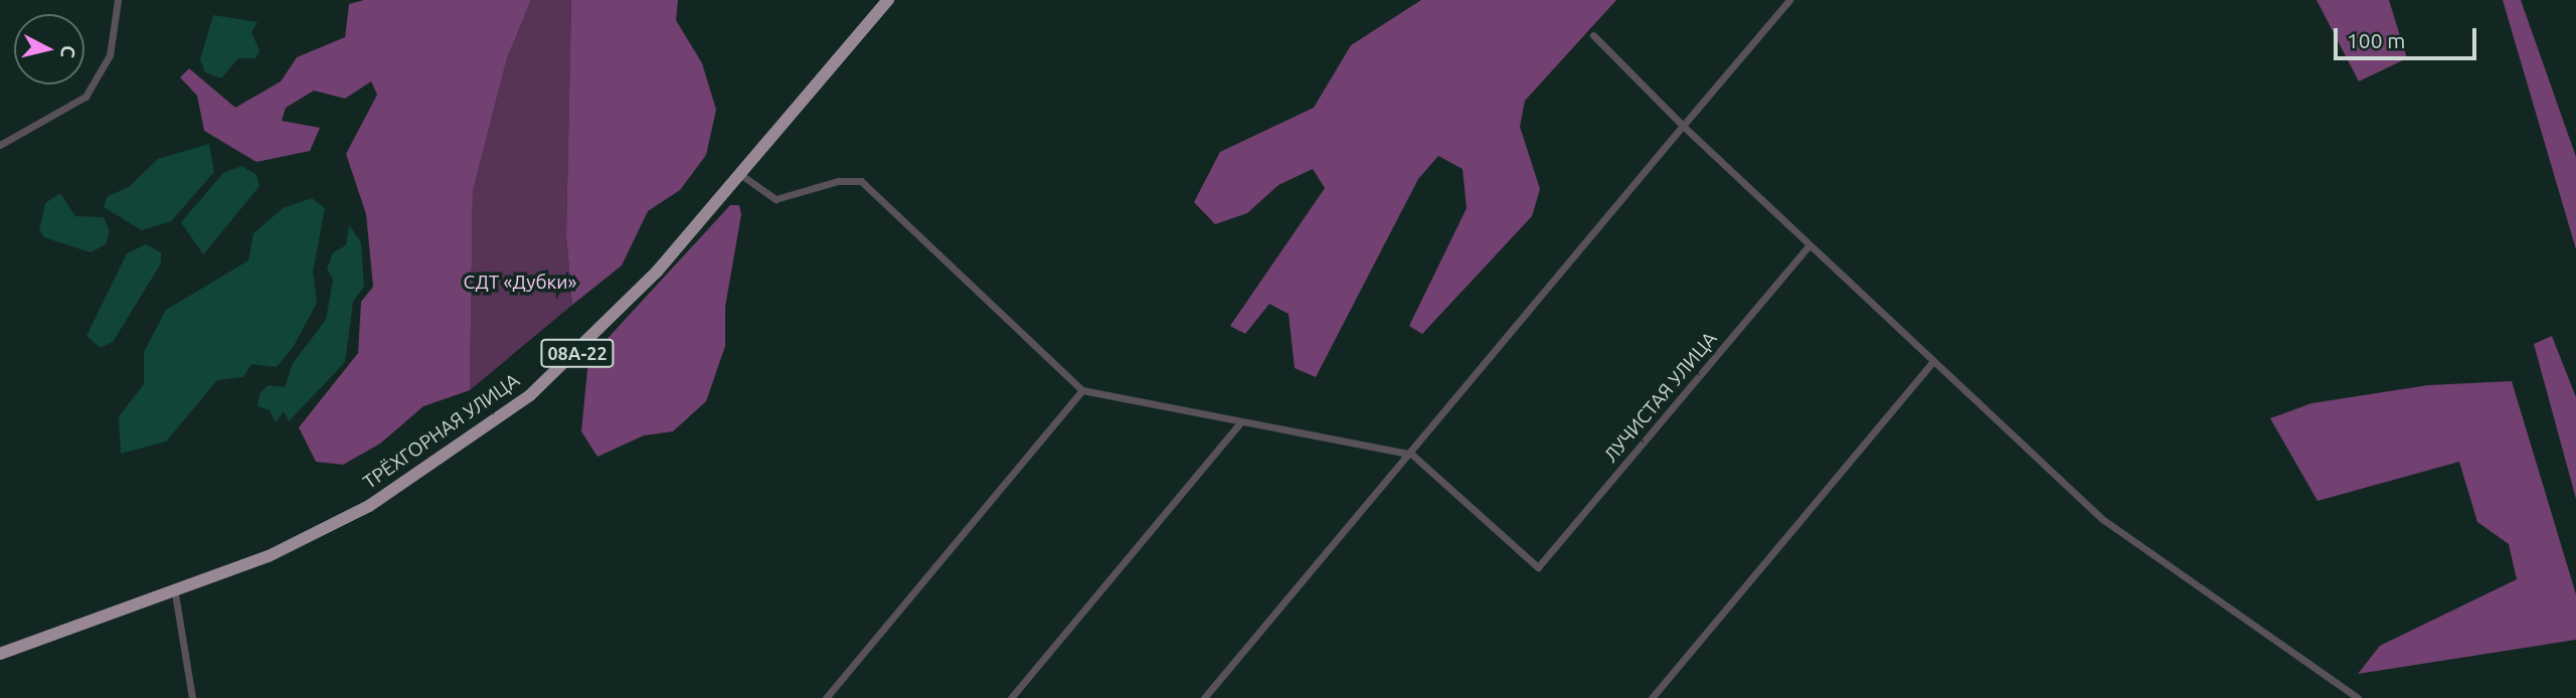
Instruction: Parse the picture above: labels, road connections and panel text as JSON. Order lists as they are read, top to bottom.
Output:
{
  "streets": {
    "highway": ["08А-22", "ТРЁХГОРНАЯ УЛИЦА"],
    "street": ["ЛУЧИСТАЯ УЛИЦА"]
  },
  "parks": ["СДТ «Дубки»"],
  "scale_bar": "100 m",
  "north": "right"
}
